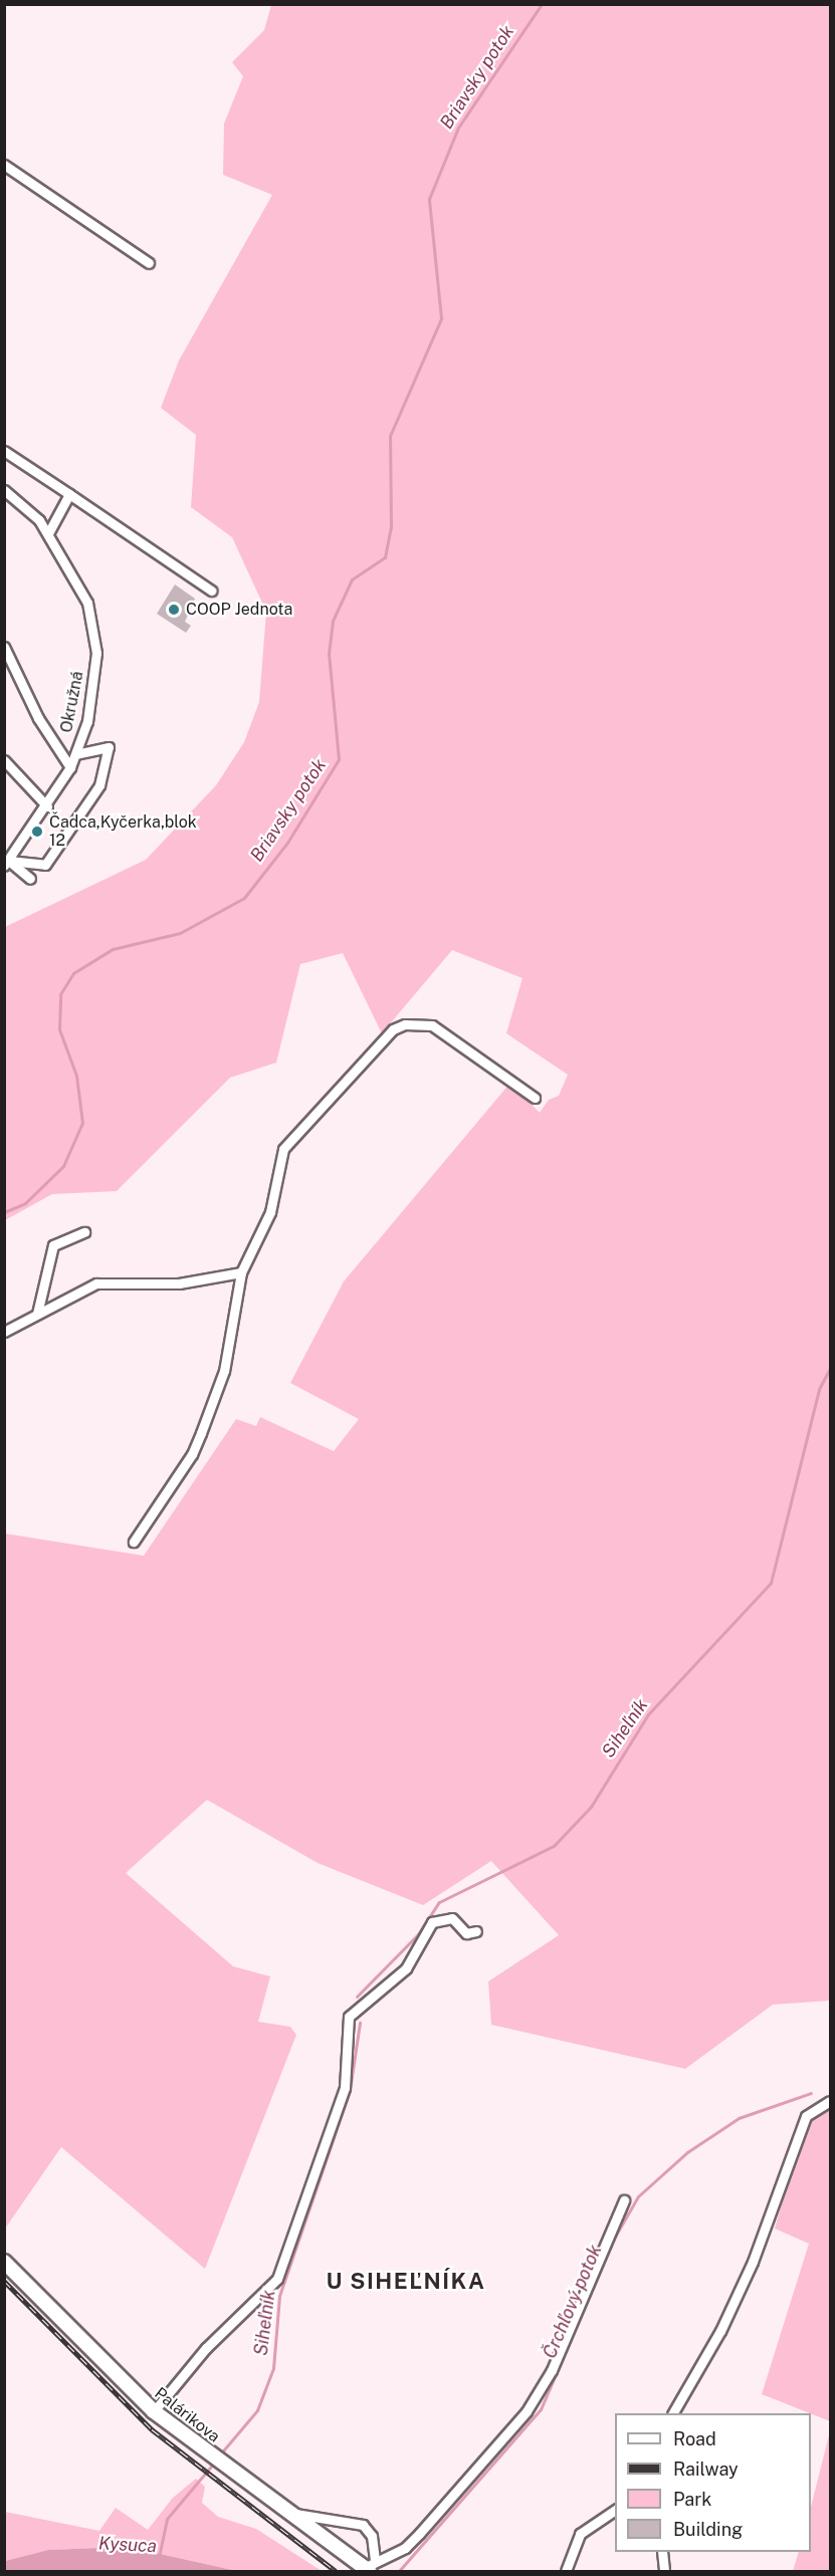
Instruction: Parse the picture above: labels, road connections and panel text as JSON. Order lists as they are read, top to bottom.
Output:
{
  "streets": {
    "main road": ["Palárikova"],
    "street": ["Okružná"]
  },
  "districts": ["U SIHEĽNÍKA"],
  "water": [
    "Briavsky potok",
    "Siheľník",
    "Črchľový potok",
    "Kysuca"
  ],
  "places": ["COOP Jednota", "Čadca,Kyčerka,blok 12"],
  "legend": [
    "Road",
    "Railway",
    "Park",
    "Building"
  ]
}
